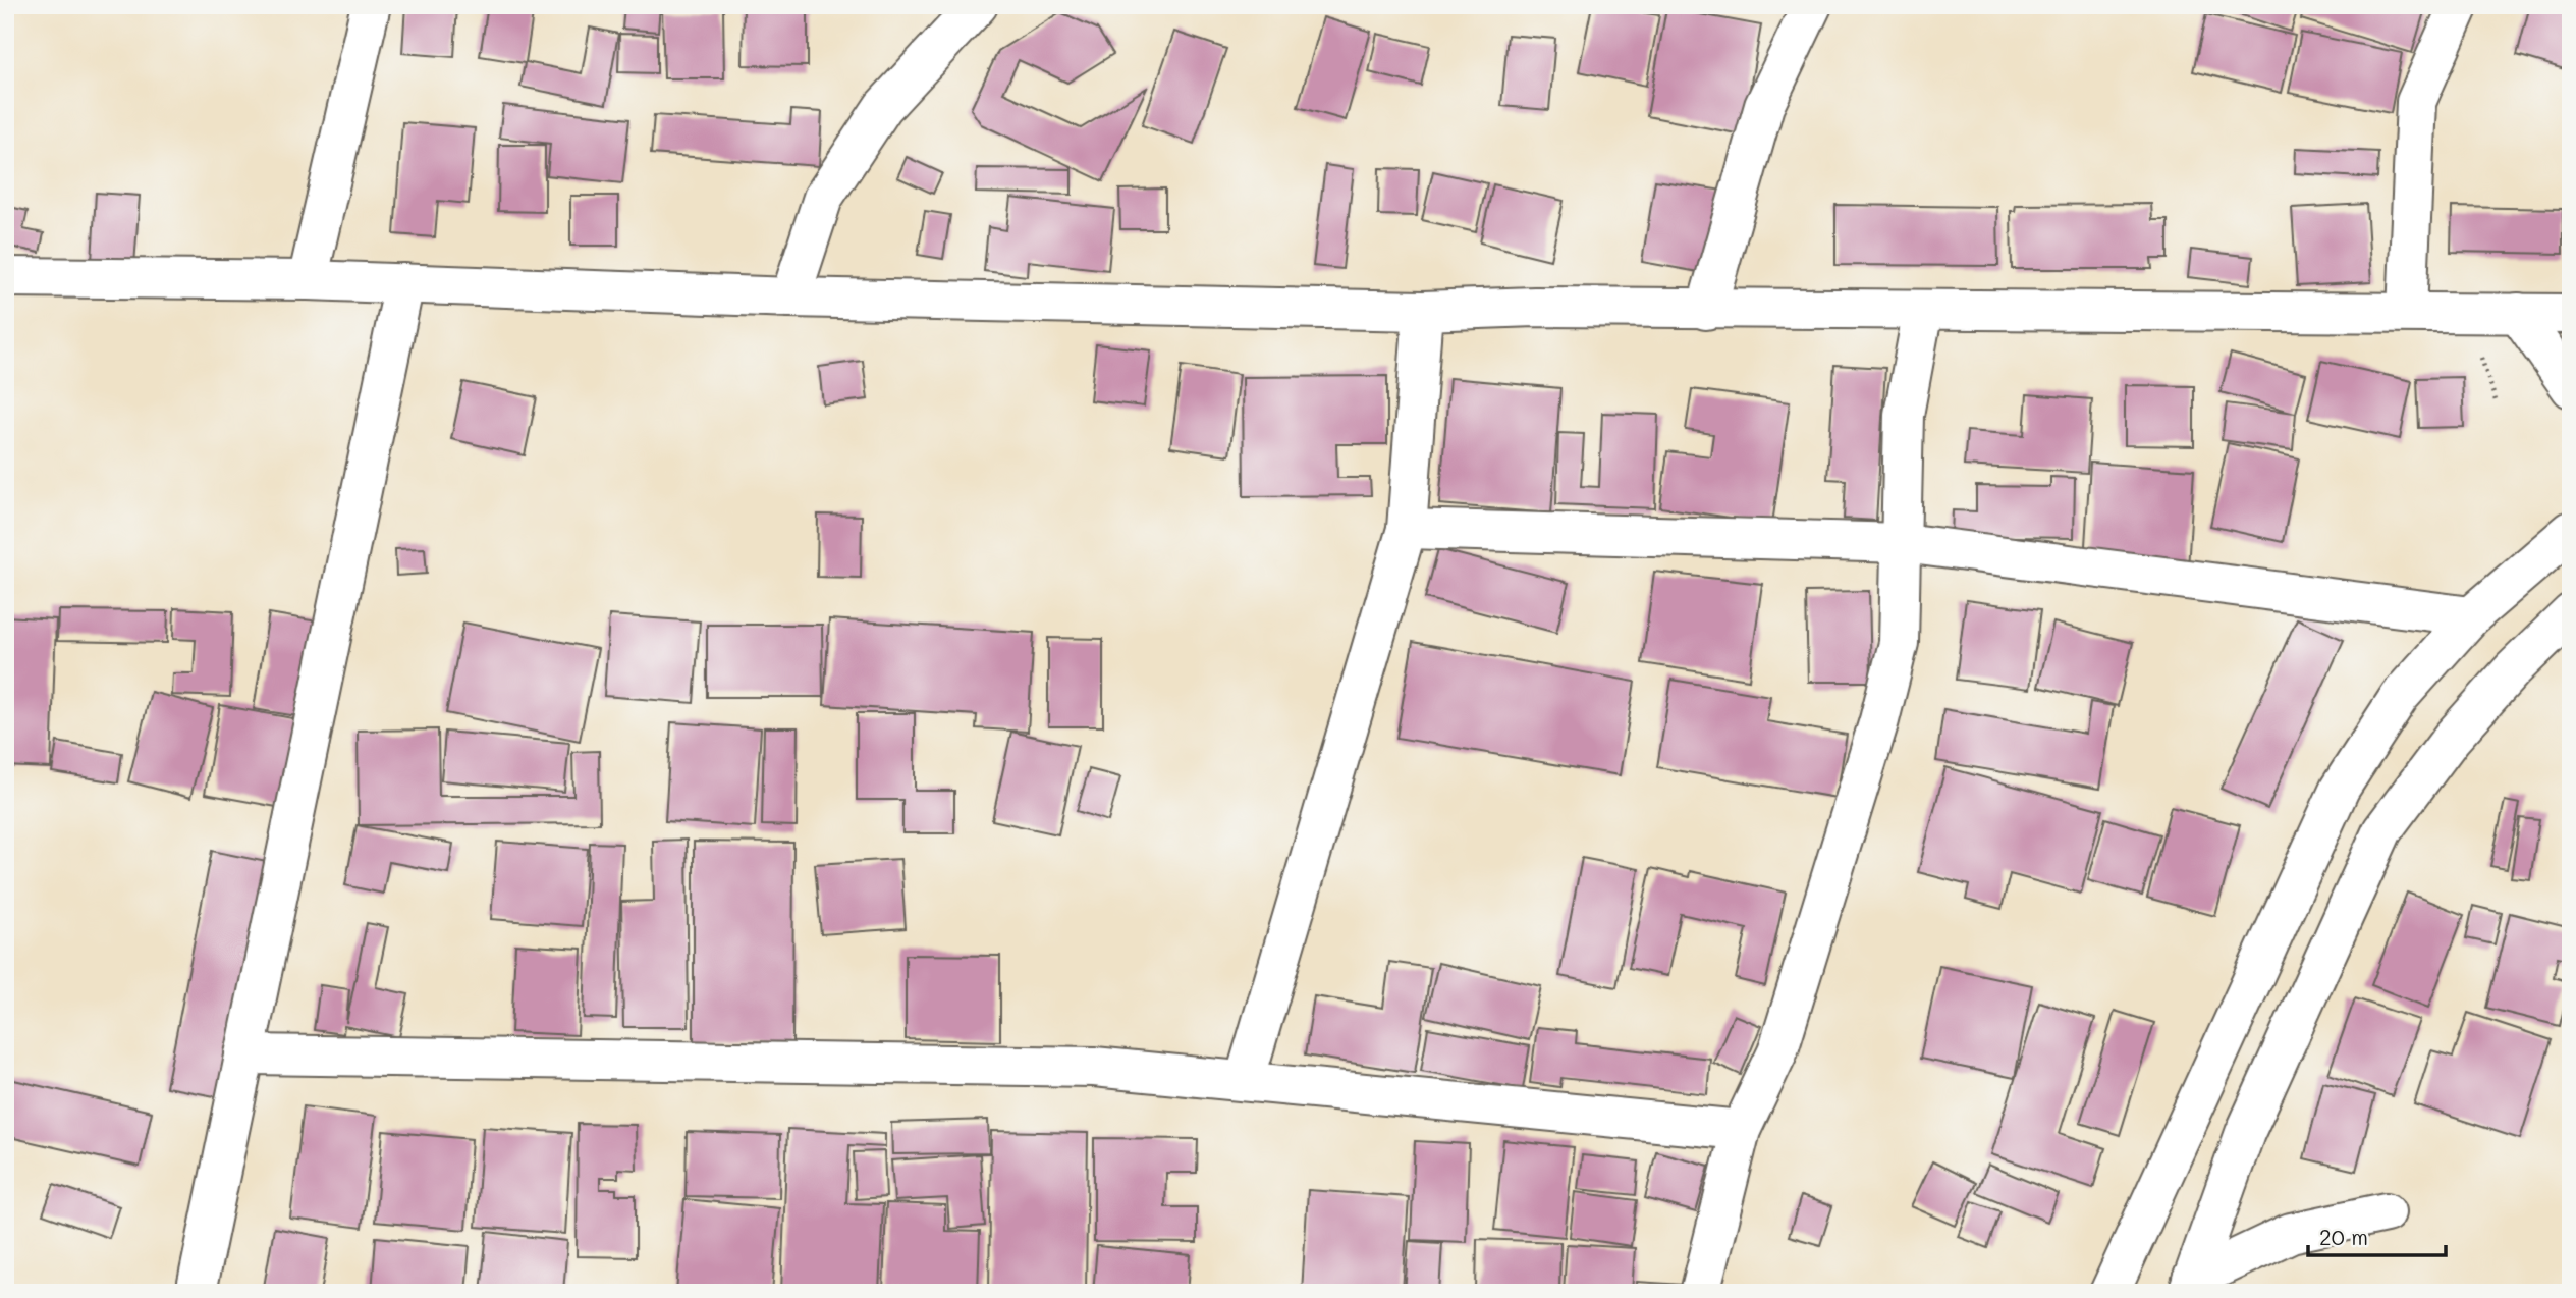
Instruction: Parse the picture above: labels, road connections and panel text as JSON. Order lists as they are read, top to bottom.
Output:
{
  "scale_bar": "20 m"
}
